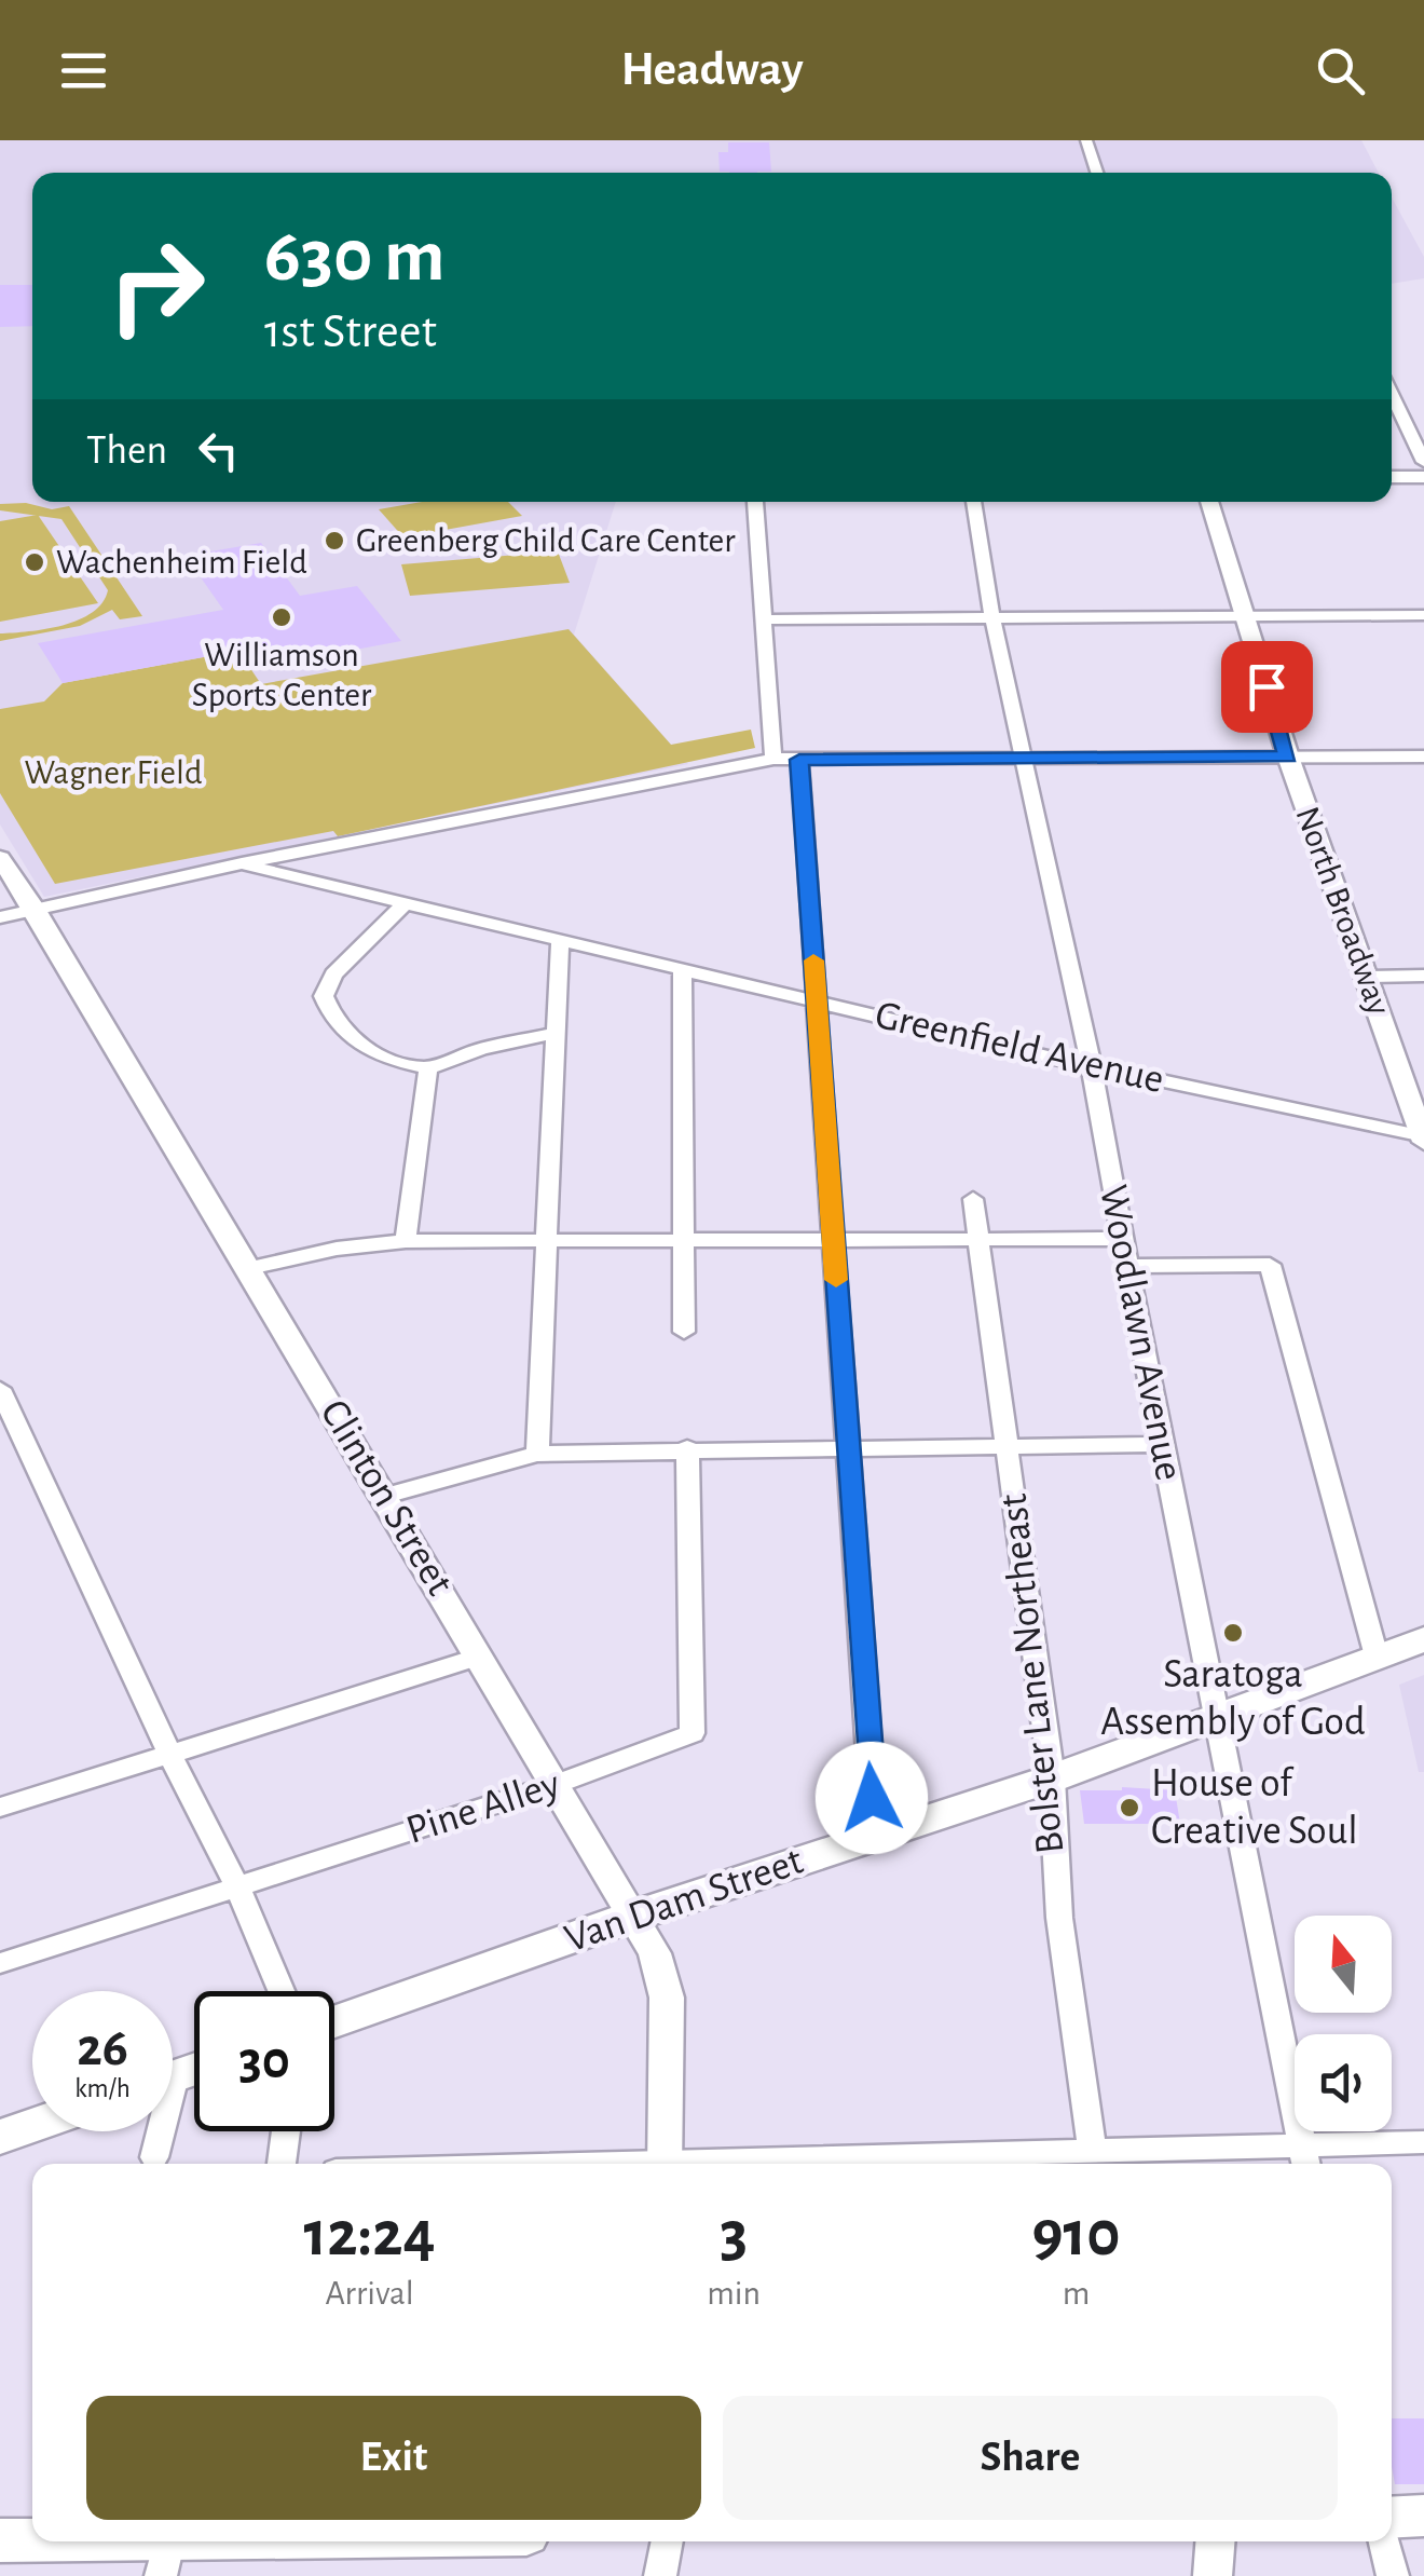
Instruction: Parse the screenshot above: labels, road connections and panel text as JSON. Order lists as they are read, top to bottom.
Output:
{
  "streets": {
    "main road": ["Van Dam Street"],
    "street": [
      "North Broadway",
      "Greenfield Avenue",
      "Woodlawn Avenue",
      "Clinton Street",
      "Bolster Lane Northeast",
      "Pine Alley"
    ]
  },
  "crossings": [
    ["North Broadway", "Greenfield Avenue"],
    ["Greenfield Avenue", "Woodlawn Avenue"],
    ["Woodlawn Avenue", "Van Dam Street"],
    ["Clinton Street", "Pine Alley"],
    ["Clinton Street", "Van Dam Street"],
    ["Bolster Lane Northeast", "Van Dam Street"]
  ],
  "parks": ["Wagner Field"],
  "places": [
    "Greenberg Child Care Center",
    "Wachenheim Field",
    "Williamson Sports Center",
    "Saratoga Assembly of God",
    "House of Creative Soul"
  ],
  "north": "top",
  "page": {
    "header": "Headway",
    "turn": ["630 m", "1st Street"],
    "then": "Then",
    "speed": "26 km/h",
    "limit": "30",
    "eta": [
      "12:24",
      "Arrival",
      "3",
      "min",
      "910",
      "m"
    ],
    "buttons": ["Exit", "Share"]
  }
}
